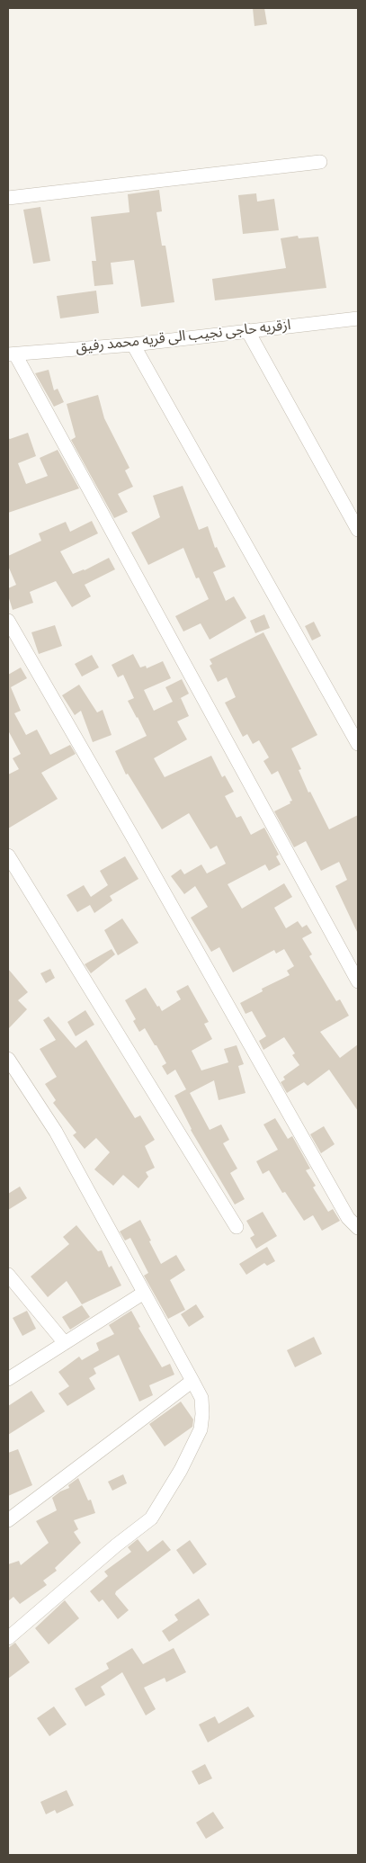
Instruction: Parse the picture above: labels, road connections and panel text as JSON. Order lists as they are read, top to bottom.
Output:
{
  "streets": {
    "street": ["ازقریه حاجی نجیب الی قریه محمد رفیق"]
  }
}
